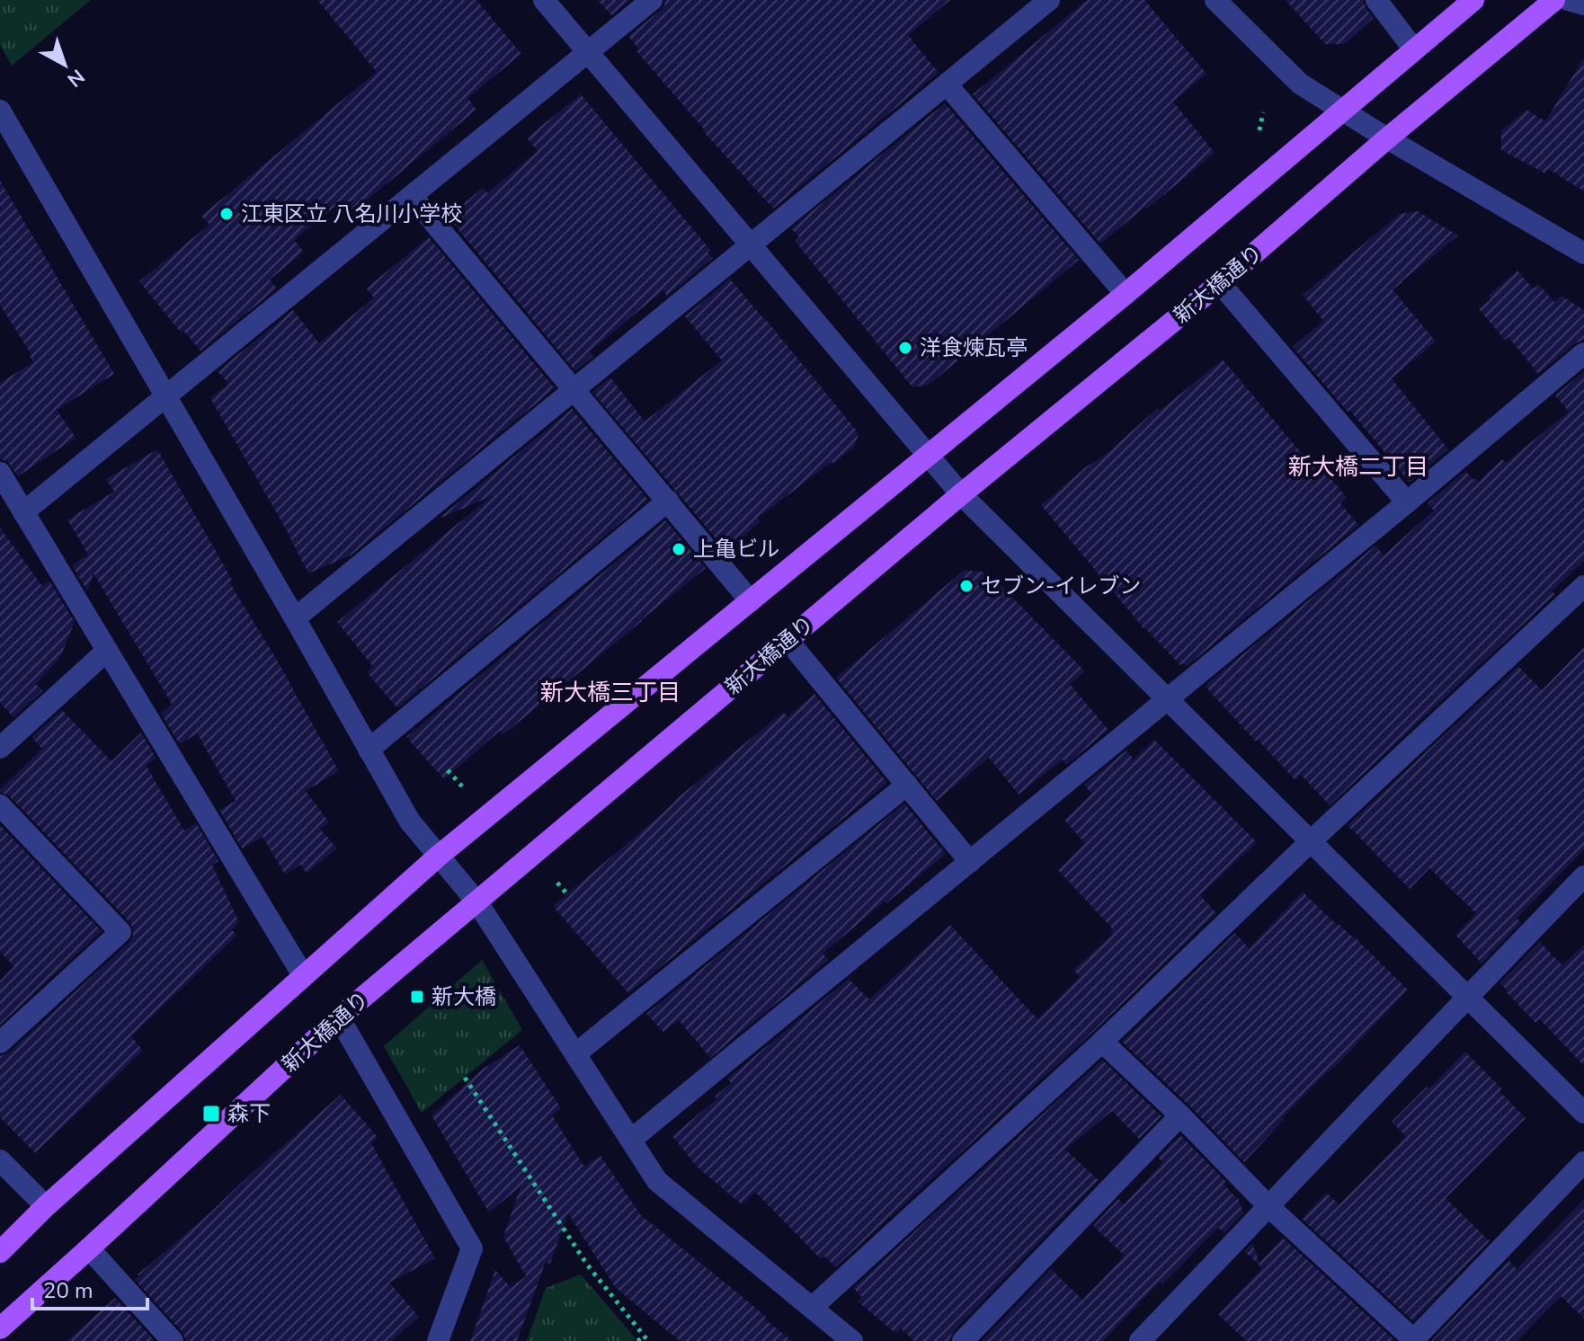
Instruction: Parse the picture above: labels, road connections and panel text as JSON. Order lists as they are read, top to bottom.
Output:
{
  "streets": {
    "main road": ["新大橋通り"]
  },
  "districts": ["新大橋二丁目", "新大橋三丁目"],
  "places": {
    "other": [
      "江東区立 八名川小学校",
      "洋食煉瓦亭",
      "上亀ビル",
      "セブン-イレブン"
    ],
    "transit": ["新大橋", "森下"]
  },
  "scale_bar": "20 m",
  "north": "bottom right"
}
